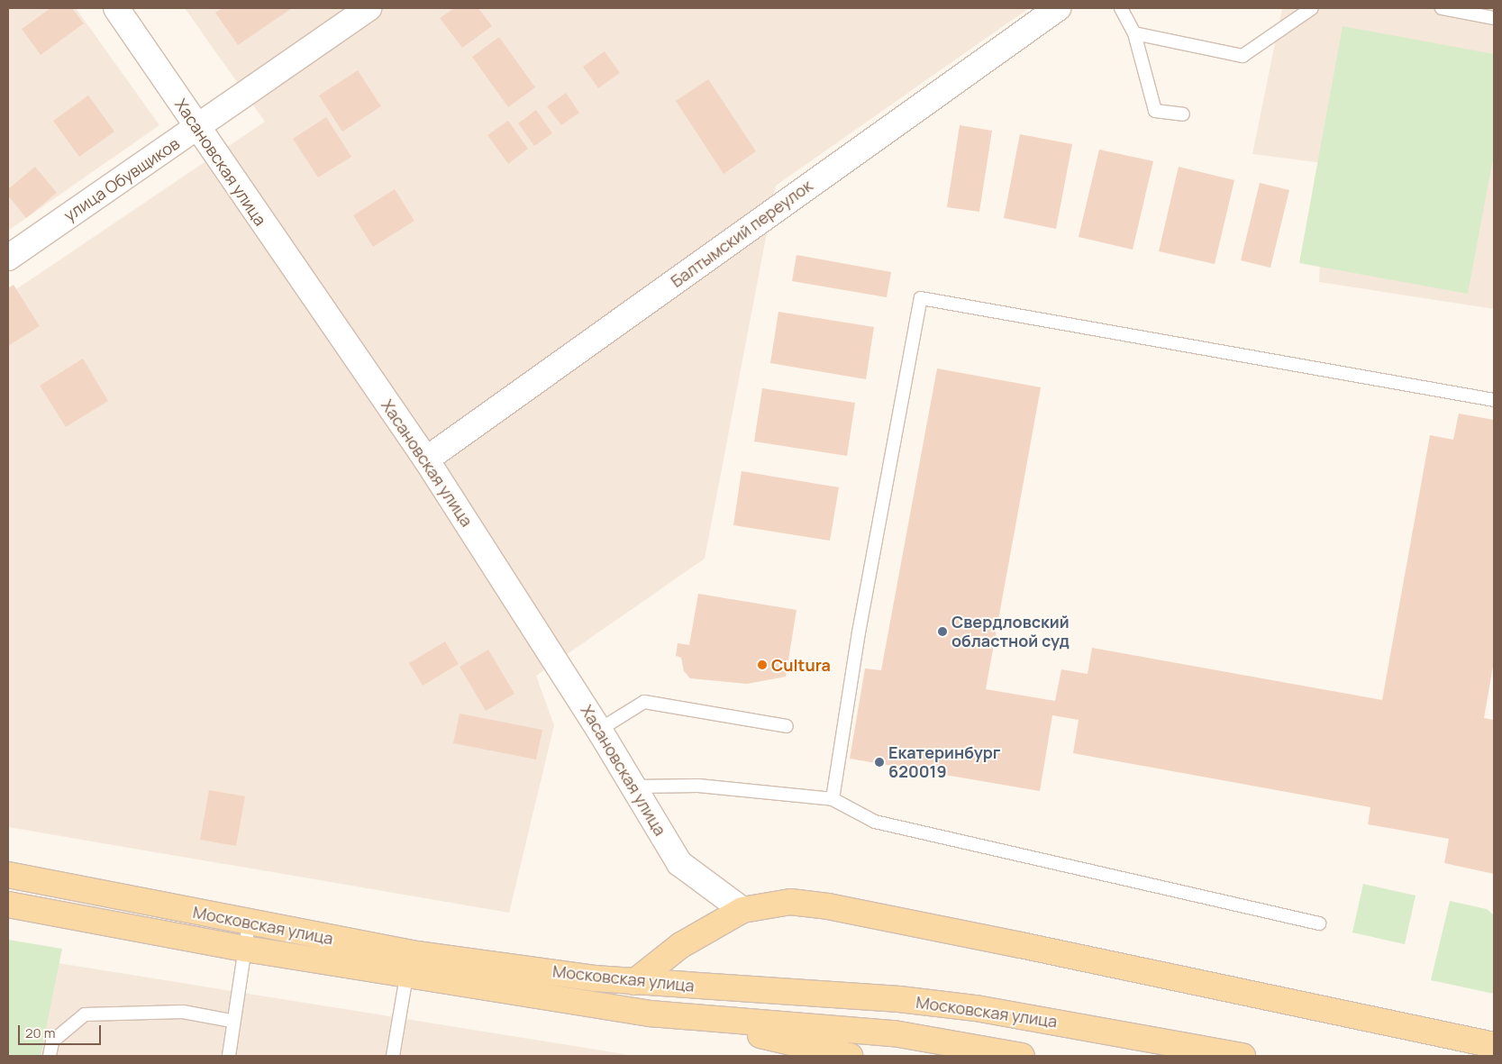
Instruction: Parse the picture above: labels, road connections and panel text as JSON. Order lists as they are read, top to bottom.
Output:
{
  "streets": {
    "main road": ["Московская улица"],
    "street": ["Хасановская улица", "улица Обувщиков", "Балтымский переулок"]
  },
  "crossings": [
    ["Хасановская улица", "улица Обувщиков"],
    ["Хасановская улица", "Балтымский переулок"]
  ],
  "places": ["Свердловский областной суд", "Cultura", "Екатеринбург 620019"],
  "scale_bar": "20 m"
}
